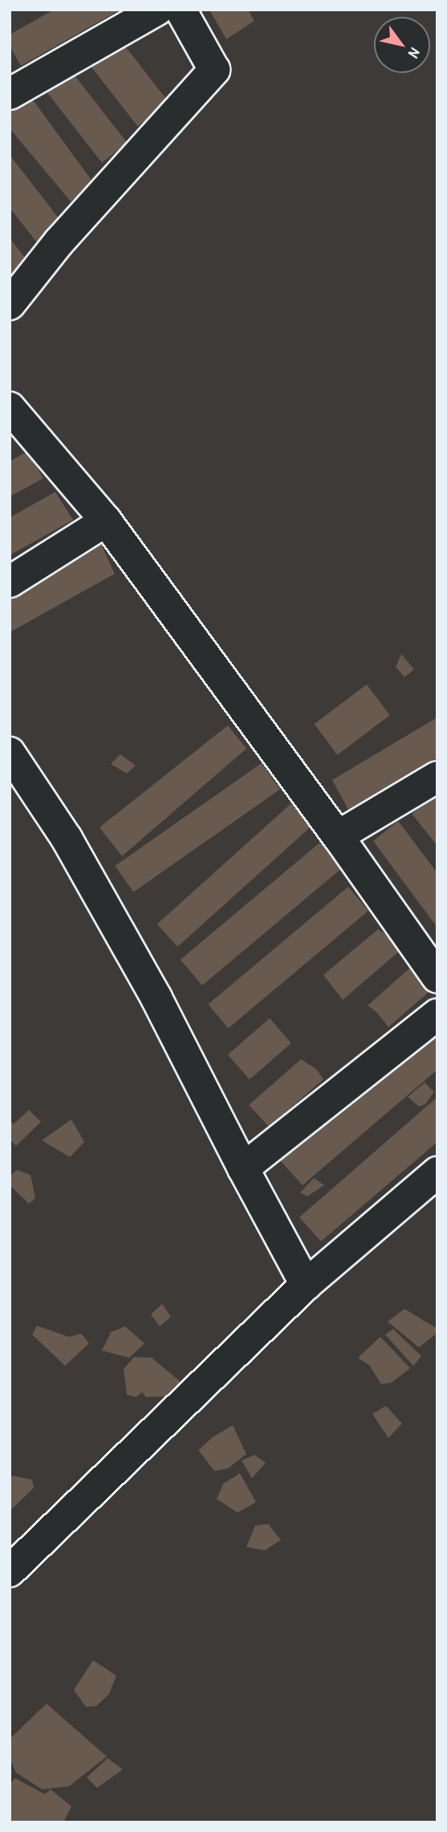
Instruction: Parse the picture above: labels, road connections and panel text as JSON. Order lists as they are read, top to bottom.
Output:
{
  "north": "bottom right"
}
